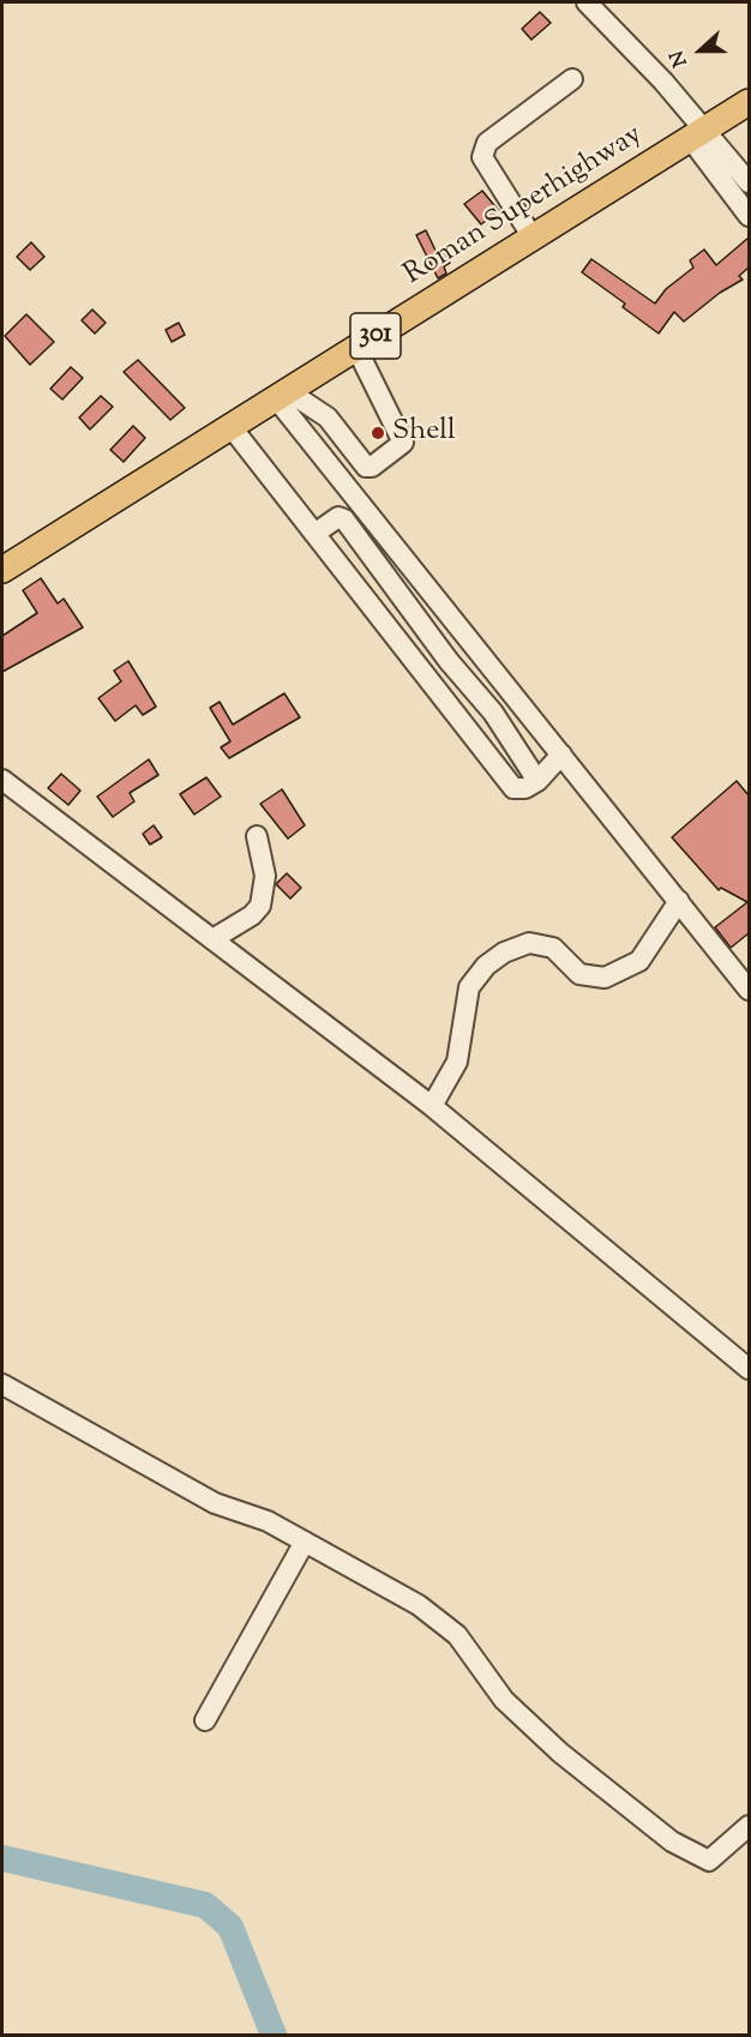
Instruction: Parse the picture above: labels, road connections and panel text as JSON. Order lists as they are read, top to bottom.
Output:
{
  "streets": {
    "main road": ["Roman Superhighway", "301"]
  },
  "places": ["Shell"],
  "north": "left"
}
